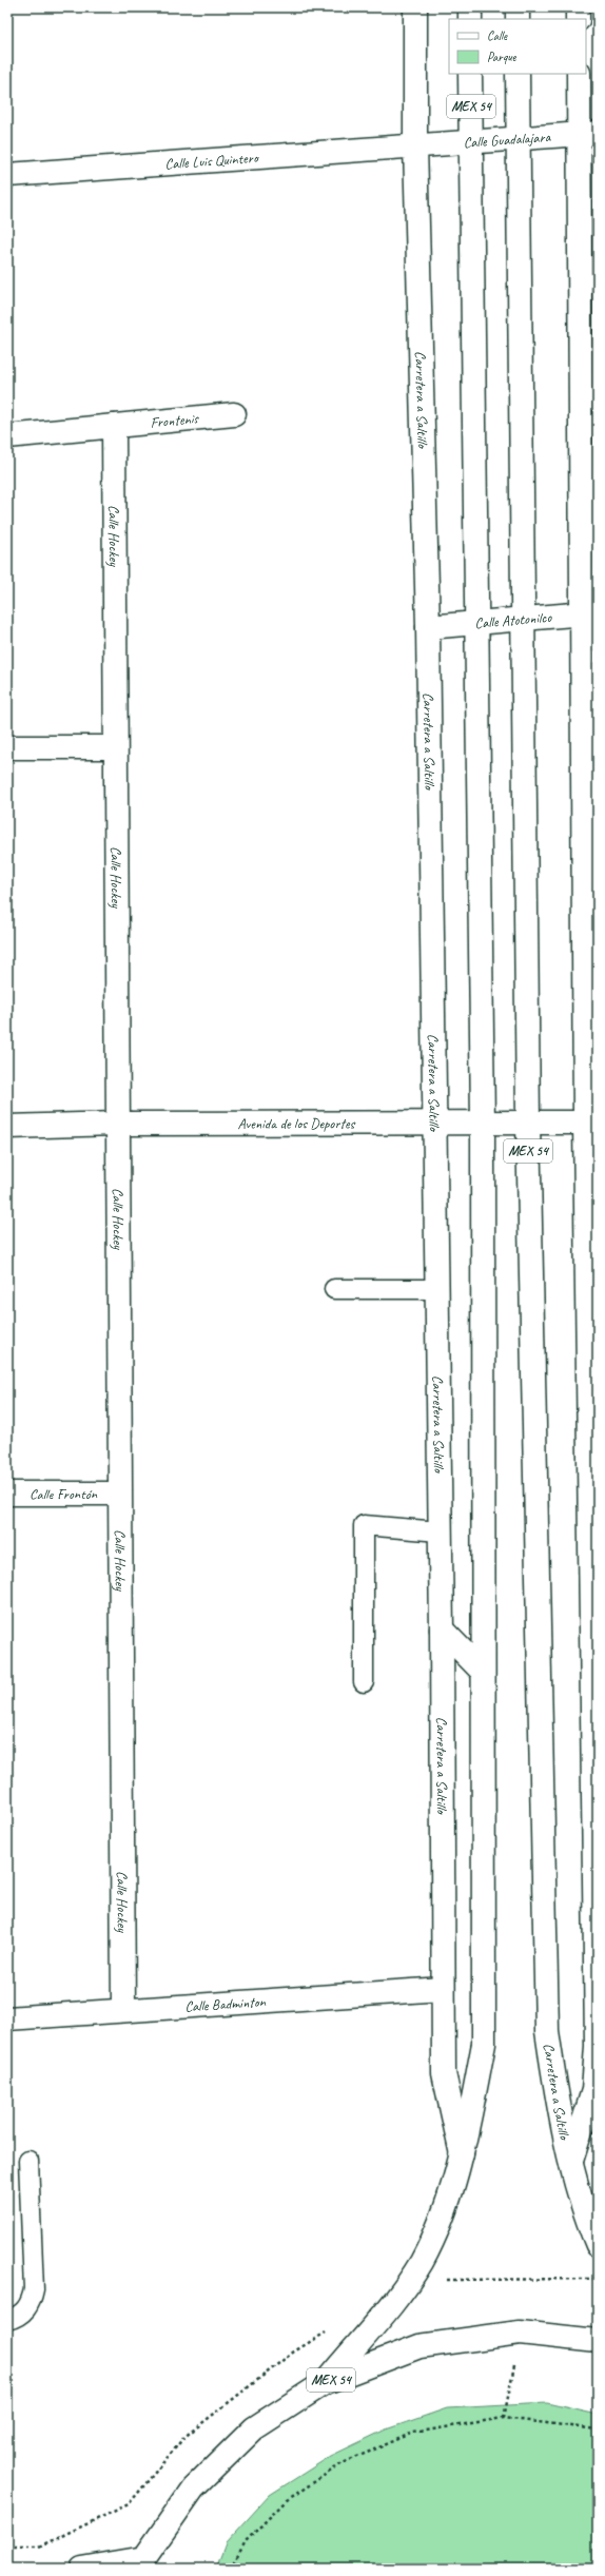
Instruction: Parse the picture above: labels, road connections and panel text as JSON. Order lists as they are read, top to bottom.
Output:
{
  "streets": {
    "street": [
      "MEX 54",
      "Calle Guadalajara",
      "Calle Luis Quintero",
      "Carretera a Saltillo",
      "Frontenis",
      "Calle Hockey",
      "Calle Atotonilco",
      "Avenida de los Deportes",
      "Calle Frontón",
      "Calle Badminton"
    ]
  },
  "crossings": [
    ["MEX 54", "Carretera a Saltillo"],
    ["Calle Guadalajara", "Calle Luis Quintero"],
    ["Calle Guadalajara", "Carretera a Saltillo"],
    ["Calle Luis Quintero", "Carretera a Saltillo"],
    ["Carretera a Saltillo", "Calle Atotonilco"],
    ["Carretera a Saltillo", "Avenida de los Deportes"],
    ["Carretera a Saltillo", "Calle Badminton"],
    ["Frontenis", "Calle Hockey"],
    ["Calle Hockey", "Avenida de los Deportes"],
    ["Calle Hockey", "Calle Frontón"],
    ["Calle Hockey", "Calle Badminton"]
  ],
  "legend": ["Calle", "Parque"]
}
